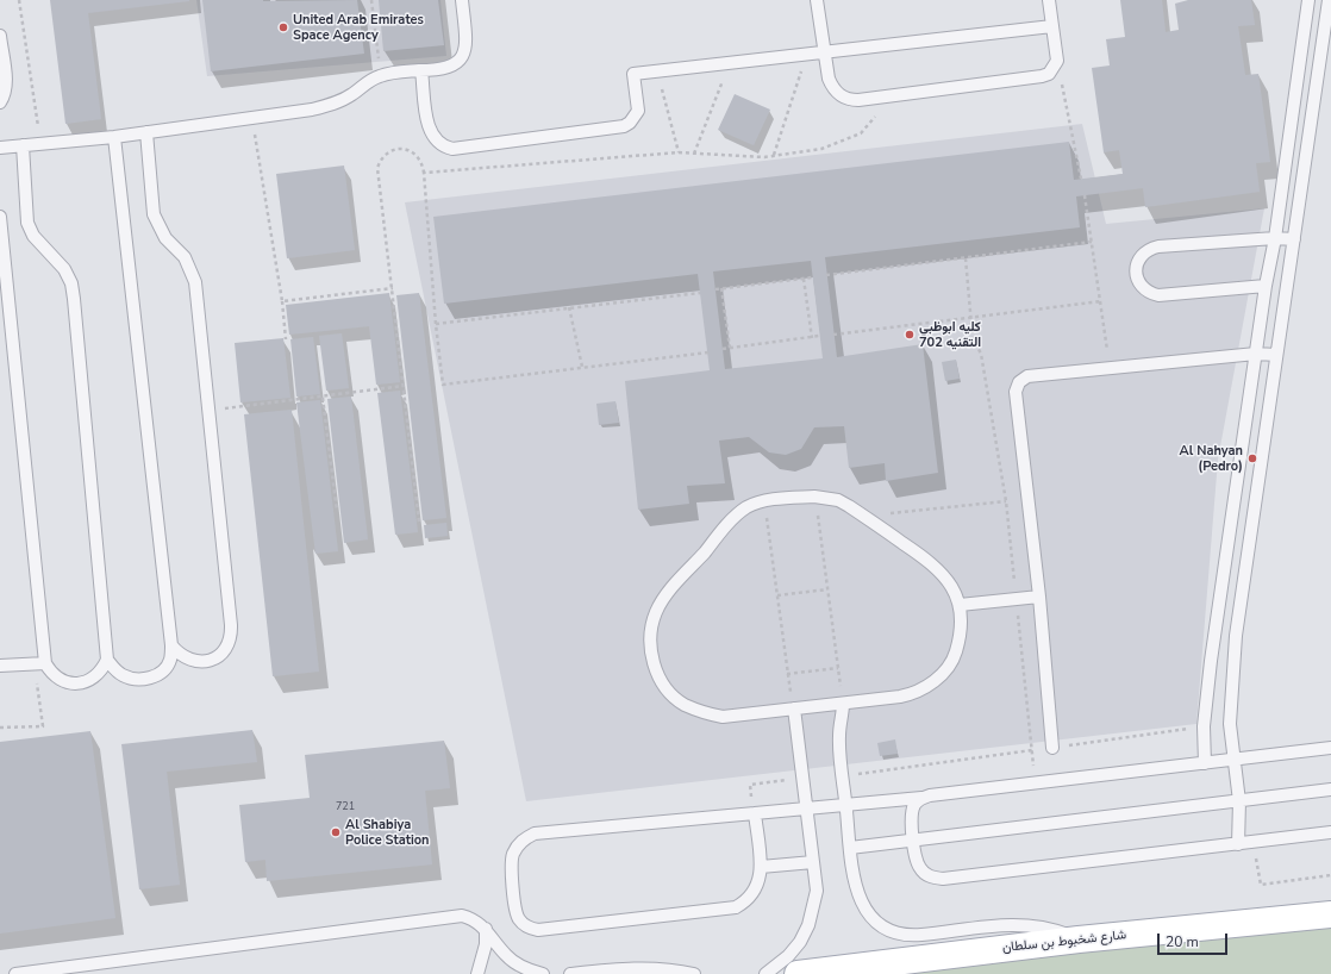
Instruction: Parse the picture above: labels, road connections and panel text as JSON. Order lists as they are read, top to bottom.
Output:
{
  "streets": {
    "main road": ["شارع شخبوط بن سلطان"]
  },
  "places": [
    "United Arab Emirates Space Agency",
    "كليه ابوظبي التقنيه 702",
    "Al Nahyan (Pedro)",
    "Al Shabiya Police Station"
  ],
  "house_numbers": ["721"],
  "scale_bar": "20 m"
}
